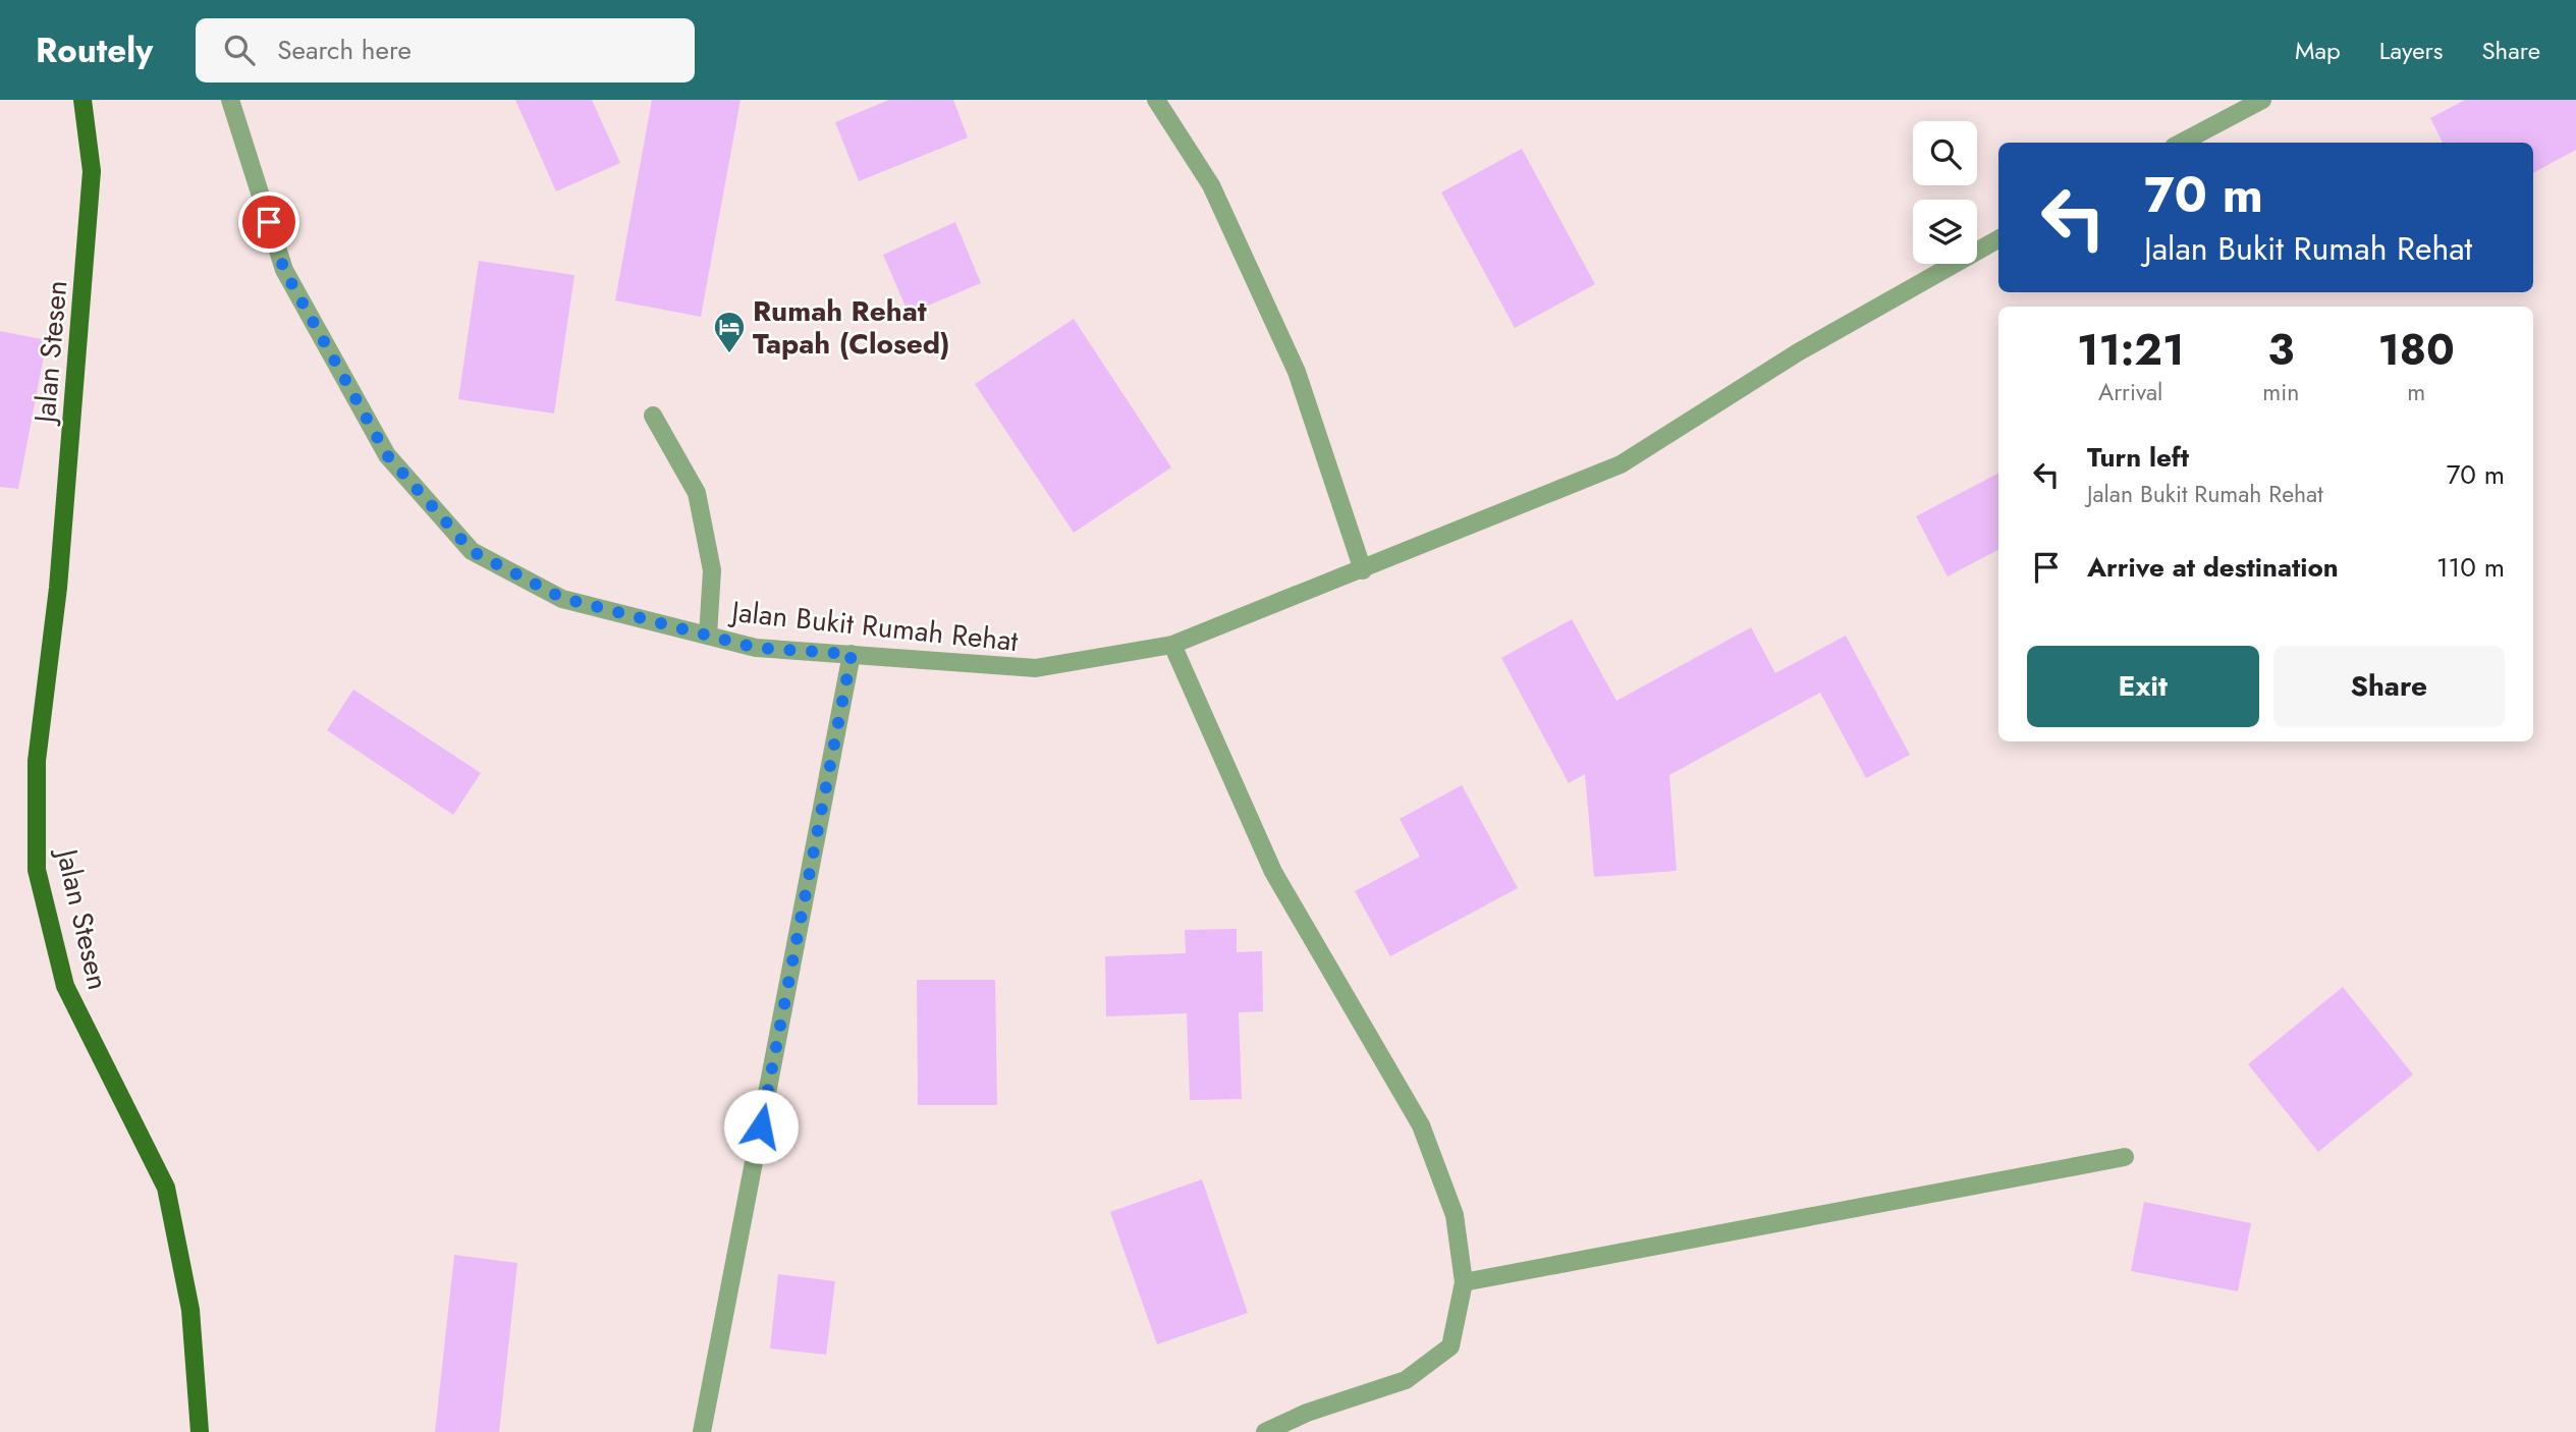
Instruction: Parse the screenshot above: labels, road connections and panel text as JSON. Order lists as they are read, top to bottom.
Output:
{
  "streets": {
    "main road": ["Jalan Stesen"],
    "lane": ["Jalan Bukit Rumah Rehat"]
  },
  "places": {
    "hotel": ["Rumah Rehat Tapah (Closed)"]
  },
  "page": {
    "header": "Routely",
    "search": "Search here",
    "nav": ["Map", "Layers", "Share"],
    "turn": ["70 m", "Jalan Bukit Rumah Rehat"],
    "eta": [
      "11:21",
      "Arrival",
      "3",
      "min",
      "180",
      "m"
    ],
    "list": [
      {
        "name": "Turn left",
        "note": "Jalan Bukit Rumah Rehat",
        "value": "70 m"
      },
      {
        "name": "Arrive at destination",
        "value": "110 m"
      }
    ],
    "buttons": ["Exit", "Share"]
  }
}
